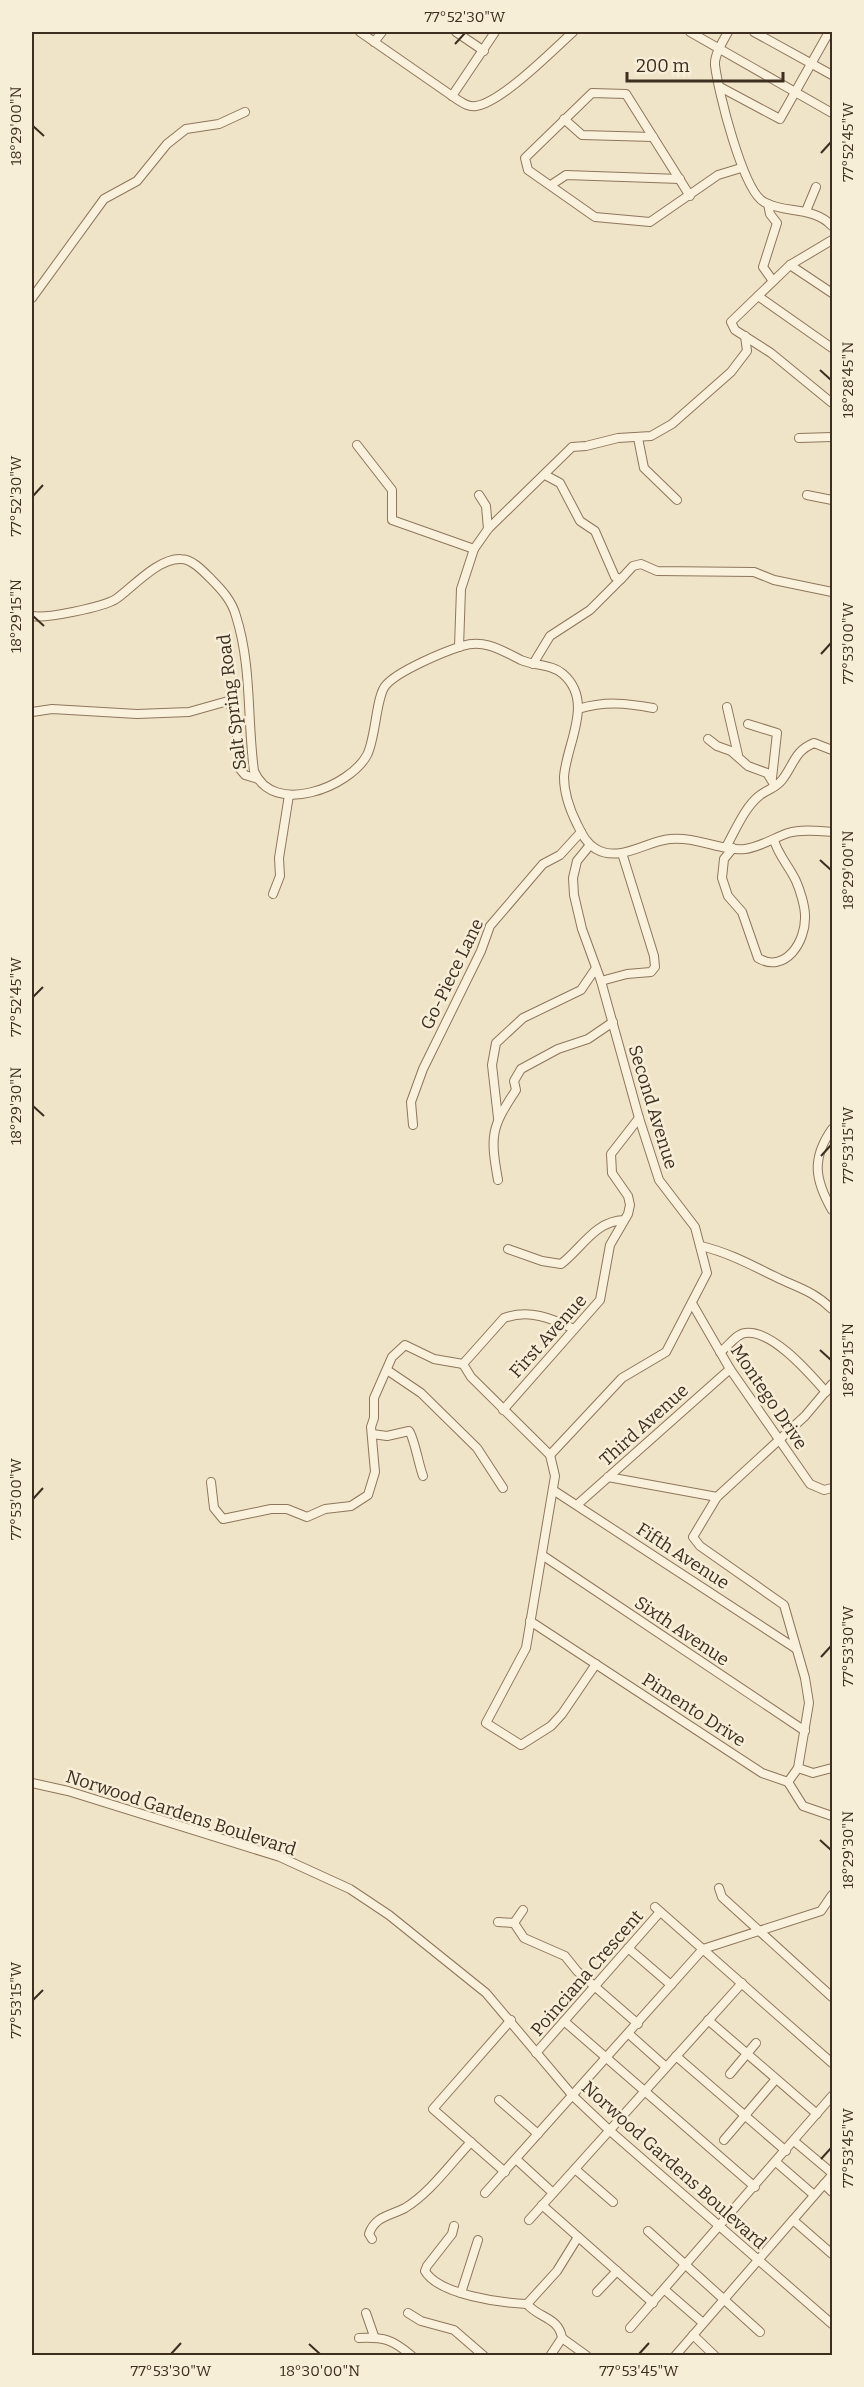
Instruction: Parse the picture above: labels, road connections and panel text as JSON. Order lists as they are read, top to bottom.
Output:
{
  "streets": {
    "street": [
      "Salt Spring Road",
      "Go-Piece Lane",
      "Second Avenue",
      "First Avenue",
      "Montego Drive",
      "Third Avenue",
      "Fifth Avenue",
      "Sixth Avenue",
      "Pimento Drive",
      "Norwood Gardens Boulevard",
      "Poinciana Crescent"
    ]
  },
  "crossings": [
    ["Second Avenue", "First Avenue"],
    ["Second Avenue", "Montego Drive"],
    ["Montego Drive", "Third Avenue"],
    ["Third Avenue", "Fifth Avenue"],
    ["Norwood Gardens Boulevard", "Poinciana Crescent"]
  ],
  "scale_bar": "200 m",
  "coordinates": [
    "77°52'30\"W",
    "18°29'00\"N",
    "77°52'45\"W",
    "18°28'45\"N",
    "18°29'15\"N",
    "77°53'00\"W",
    "18°29'30\"N",
    "77°53'15\"W",
    "77°53'30\"W",
    "77°53'45\"W",
    "18°30'00\"N"
  ]
}
